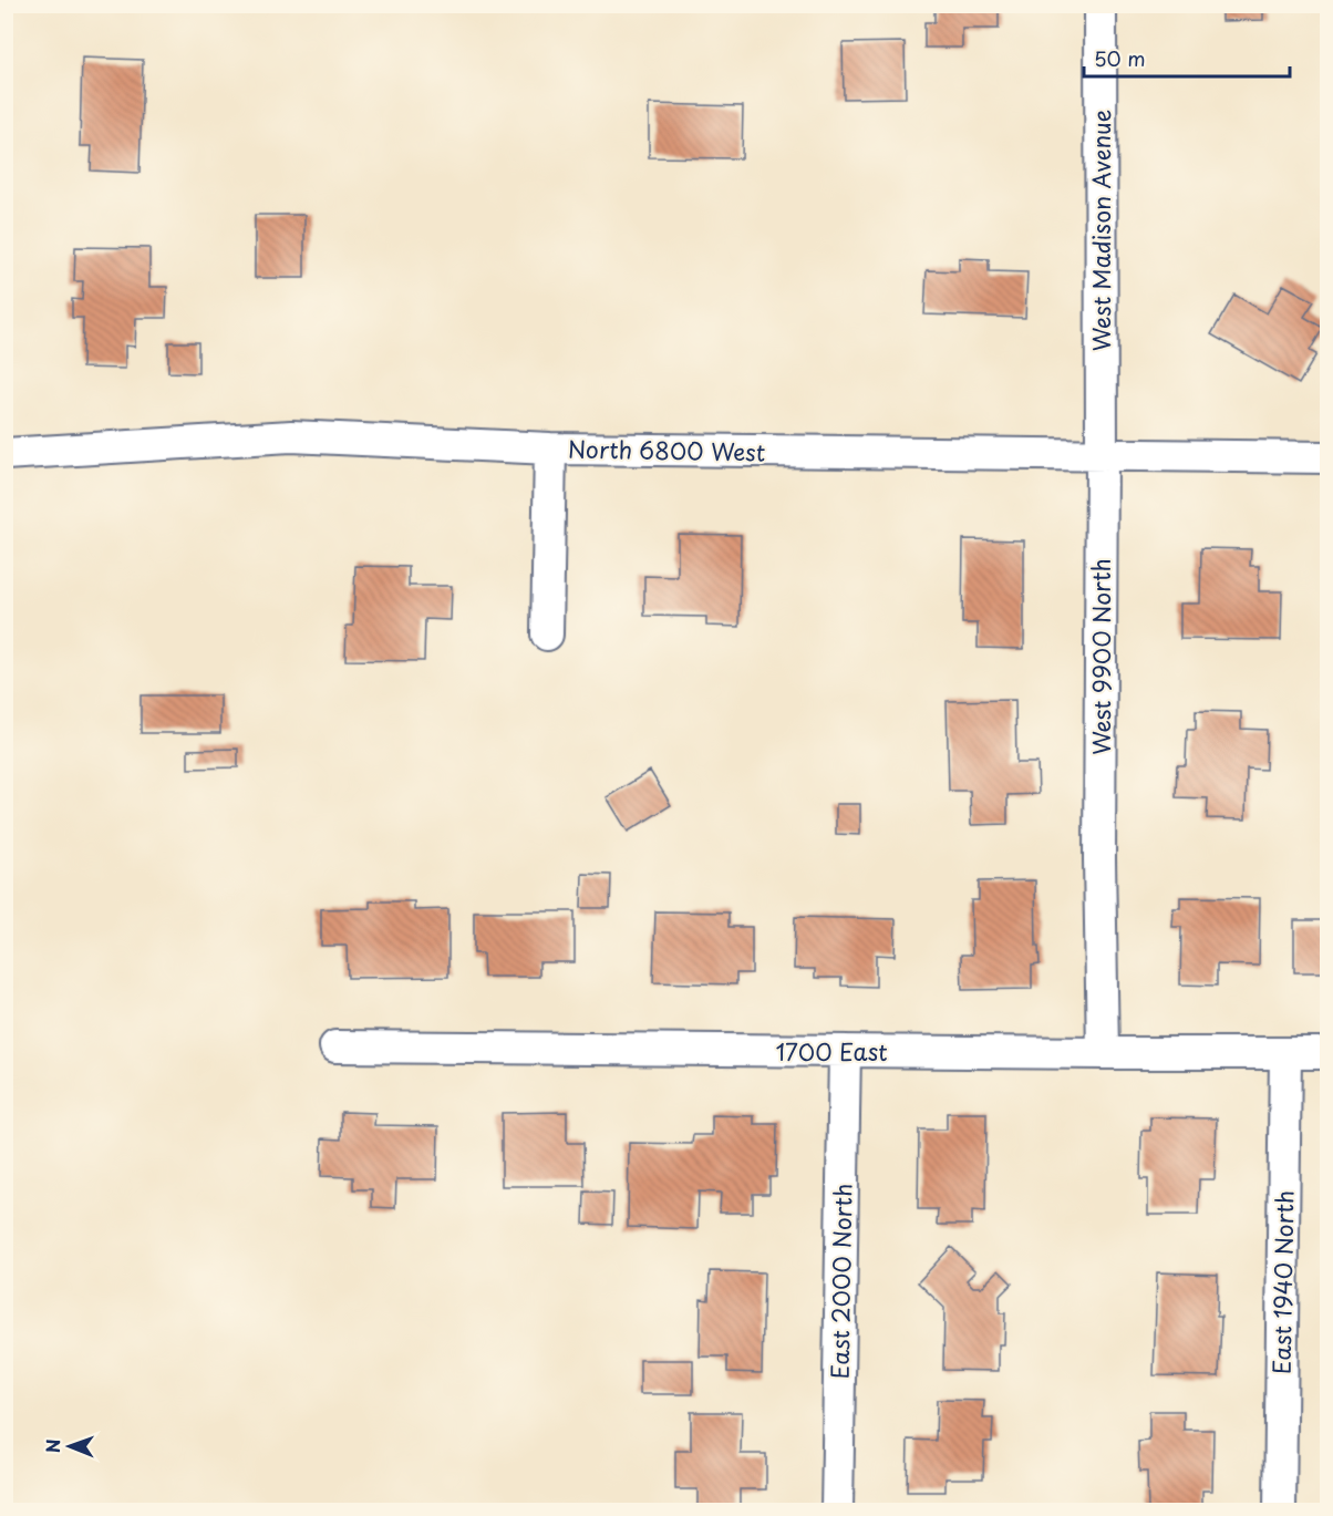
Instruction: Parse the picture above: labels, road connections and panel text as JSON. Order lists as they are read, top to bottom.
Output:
{
  "streets": {
    "street": [
      "West Madison Avenue",
      "North 6800 West",
      "West 9900 North",
      "1700 East",
      "East 2000 North",
      "East 1940 North"
    ]
  },
  "crossings": [
    ["West Madison Avenue", "North 6800 West"],
    ["West Madison Avenue", "West 9900 North"],
    ["North 6800 West", "West 9900 North"],
    ["West 9900 North", "1700 East"],
    ["1700 East", "East 2000 North"],
    ["1700 East", "East 1940 North"]
  ],
  "scale_bar": "50 m",
  "north": "left"
}
